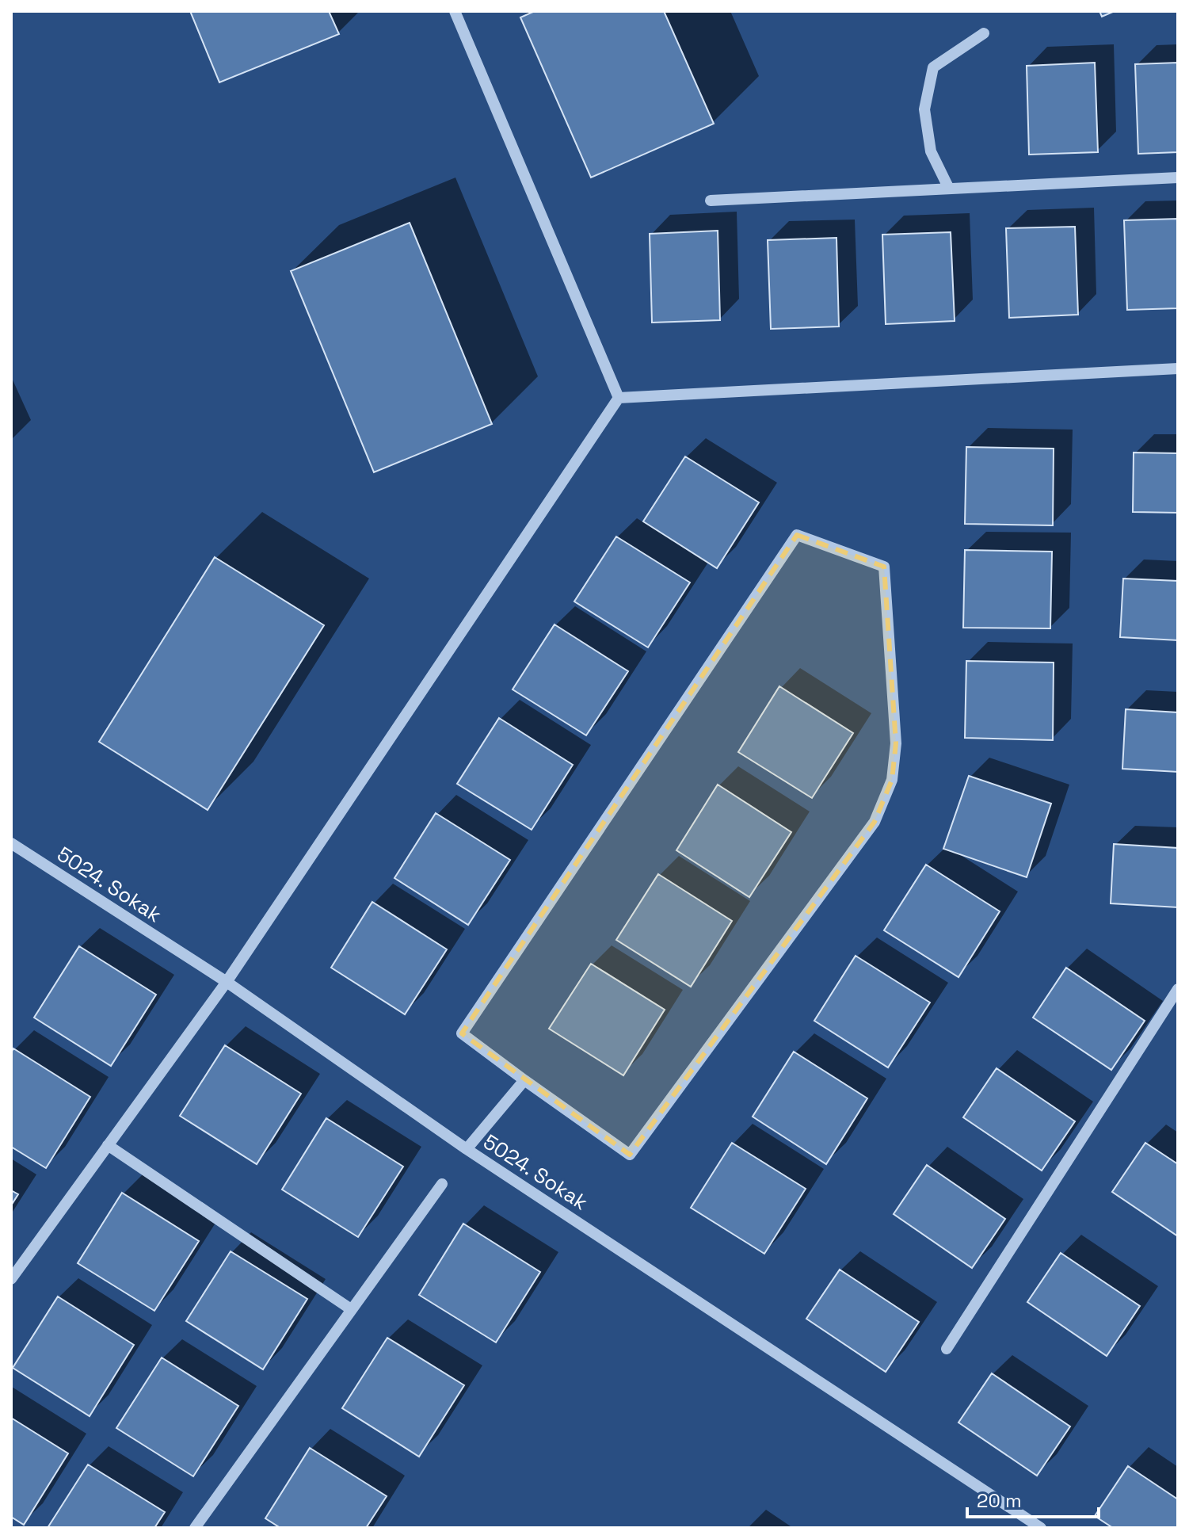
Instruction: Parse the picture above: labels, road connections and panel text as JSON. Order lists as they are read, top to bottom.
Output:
{
  "streets": {
    "street": ["5024. Sokak"]
  },
  "scale_bar": "20 m"
}
